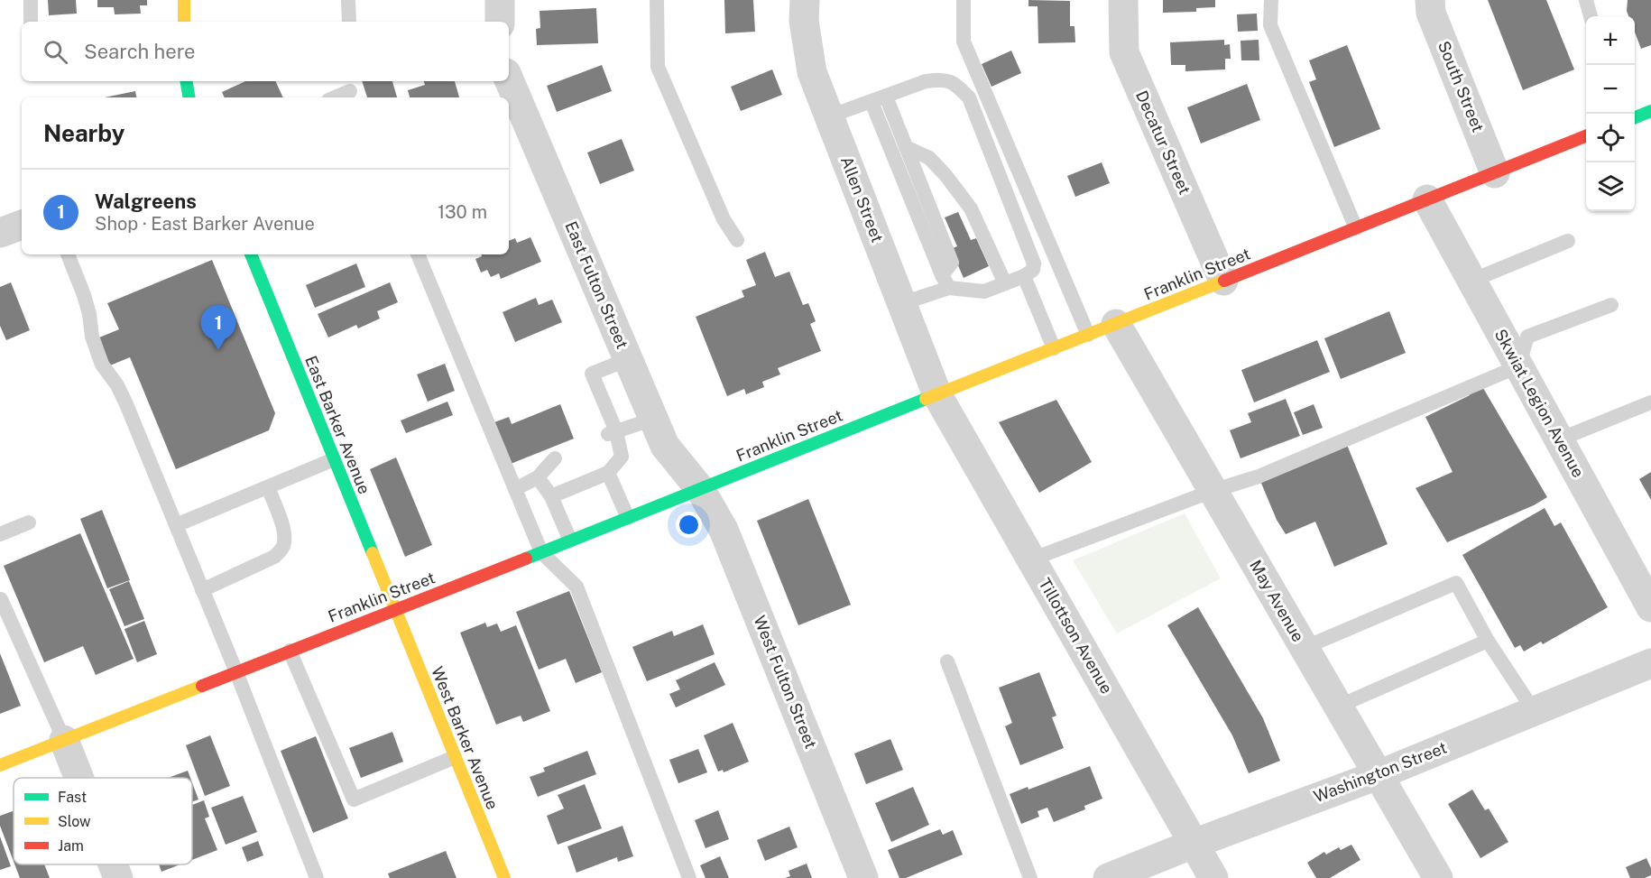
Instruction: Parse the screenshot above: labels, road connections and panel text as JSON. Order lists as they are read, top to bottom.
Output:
{
  "streets": {
    "main road": ["Franklin Street", "East Barker Avenue", "West Barker Avenue"],
    "street": [
      "South Street",
      "Decatur Street",
      "Allen Street",
      "East Fulton Street",
      "Skwiat Legion Avenue",
      "May Avenue",
      "Tillottson Avenue",
      "West Fulton Street",
      "Washington Street"
    ]
  },
  "crossings": [
    ["South Street", "Franklin Street"],
    ["Decatur Street", "Franklin Street"],
    ["Allen Street", "Franklin Street"],
    ["Allen Street", "Tillottson Avenue"],
    ["Franklin Street", "East Fulton Street"],
    ["Franklin Street", "Skwiat Legion Avenue"],
    ["Franklin Street", "East Barker Avenue"],
    ["Franklin Street", "May Avenue"],
    ["Franklin Street", "Tillottson Avenue"],
    ["Franklin Street", "West Fulton Street"],
    ["Franklin Street", "West Barker Avenue"],
    ["East Fulton Street", "West Fulton Street"],
    ["East Barker Avenue", "West Barker Avenue"],
    ["May Avenue", "Washington Street"],
    ["Tillottson Avenue", "Washington Street"]
  ],
  "legend": ["Fast", "Slow", "Jam"],
  "page": {
    "map_buttons": ["+", "−"],
    "search": "Search here",
    "heading": "Nearby",
    "list": [
      {
        "mark": "1",
        "name": "Walgreens",
        "note": "Shop · East Barker Avenue",
        "value": "130 m"
      }
    ],
    "pins": "1"
  }
}
